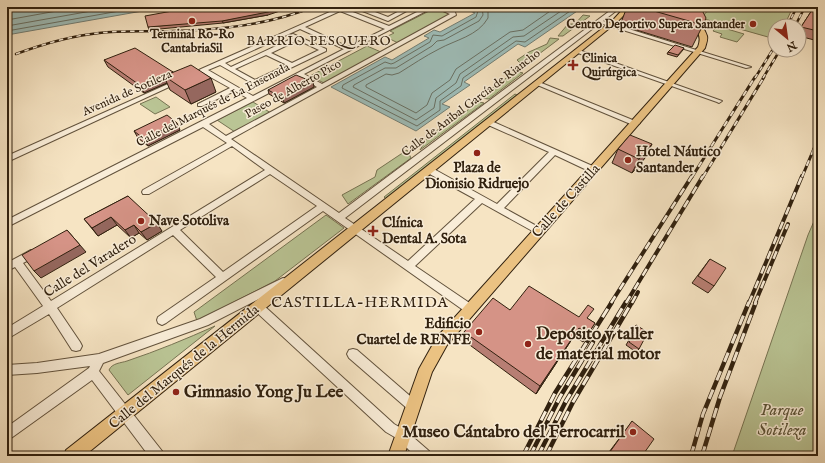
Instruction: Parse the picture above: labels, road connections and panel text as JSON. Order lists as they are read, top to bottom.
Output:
{
  "streets": {
    "main road": ["Calle de Castilla", "Calle del Marqués de la Hermida"],
    "street": [
      "Paseo de Alberto Pico",
      "Avenida de Sotileza",
      "Calle de Anibal García de Riancho",
      "Calle del Marqués de La Ensenada",
      "Calle del Varadero"
    ]
  },
  "districts": ["BARRIO PESQUERO", "CASTILLA-HERMIDA"],
  "parks": ["Parque Sotileza"],
  "places": {
    "other": [
      "Terminal Ro-Ro CantabriaSil",
      "Centro Deportivo Supera Santander",
      "Plaza de Dionisio Ridruejo",
      "Hotel Náutico Santander",
      "Nave Sotoliva",
      "Edificio Cuartel de RENFE",
      "Depósito y taller de material motor",
      "Gimnasio Yong Ju Lee",
      "Museo Cántabro del Ferrocarril"
    ],
    "health": ["Clinica Quirúrgica", "Clínica Dental A. Sota"]
  },
  "north": "bottom right"
}
